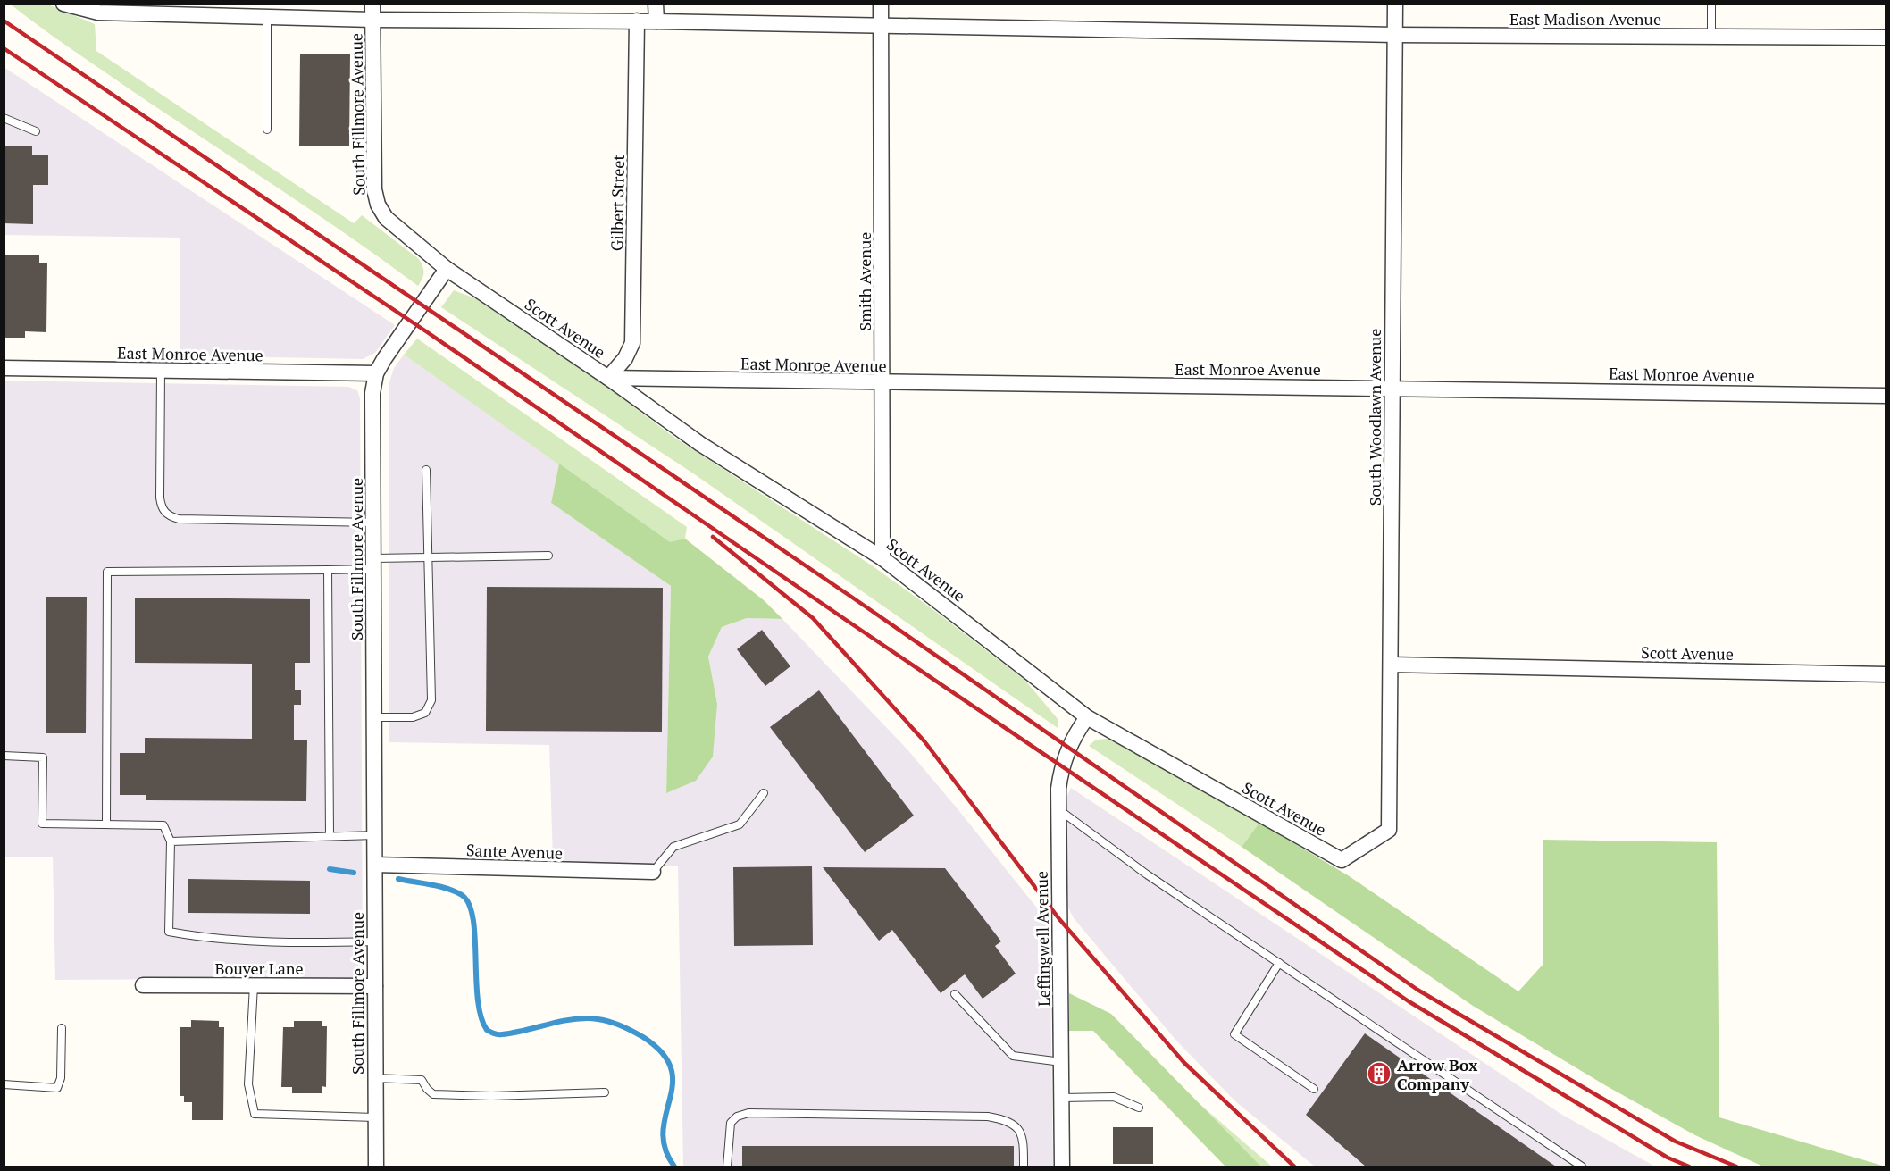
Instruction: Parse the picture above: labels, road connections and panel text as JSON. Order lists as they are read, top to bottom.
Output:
{
  "streets": {
    "street": [
      "East Madison Avenue",
      "South Fillmore Avenue",
      "Gilbert Street",
      "Smith Avenue",
      "Scott Avenue",
      "East Monroe Avenue",
      "South Woodlawn Avenue",
      "Sante Avenue",
      "Leffingwell Avenue",
      "Bouyer Lane"
    ]
  },
  "crossings": [
    ["East Madison Avenue", "South Fillmore Avenue"],
    ["East Madison Avenue", "Gilbert Street"],
    ["East Madison Avenue", "Smith Avenue"],
    ["East Madison Avenue", "South Woodlawn Avenue"],
    ["South Fillmore Avenue", "Scott Avenue"],
    ["South Fillmore Avenue", "East Monroe Avenue"],
    ["South Fillmore Avenue", "Sante Avenue"],
    ["South Fillmore Avenue", "Bouyer Lane"],
    ["Gilbert Street", "Scott Avenue"],
    ["Gilbert Street", "East Monroe Avenue"],
    ["Smith Avenue", "Scott Avenue"],
    ["Smith Avenue", "East Monroe Avenue"],
    ["Scott Avenue", "East Monroe Avenue"],
    ["Scott Avenue", "South Woodlawn Avenue"],
    ["Scott Avenue", "Leffingwell Avenue"],
    ["East Monroe Avenue", "South Woodlawn Avenue"]
  ],
  "places": {
    "building": ["Arrow Box Company"]
  }
}
